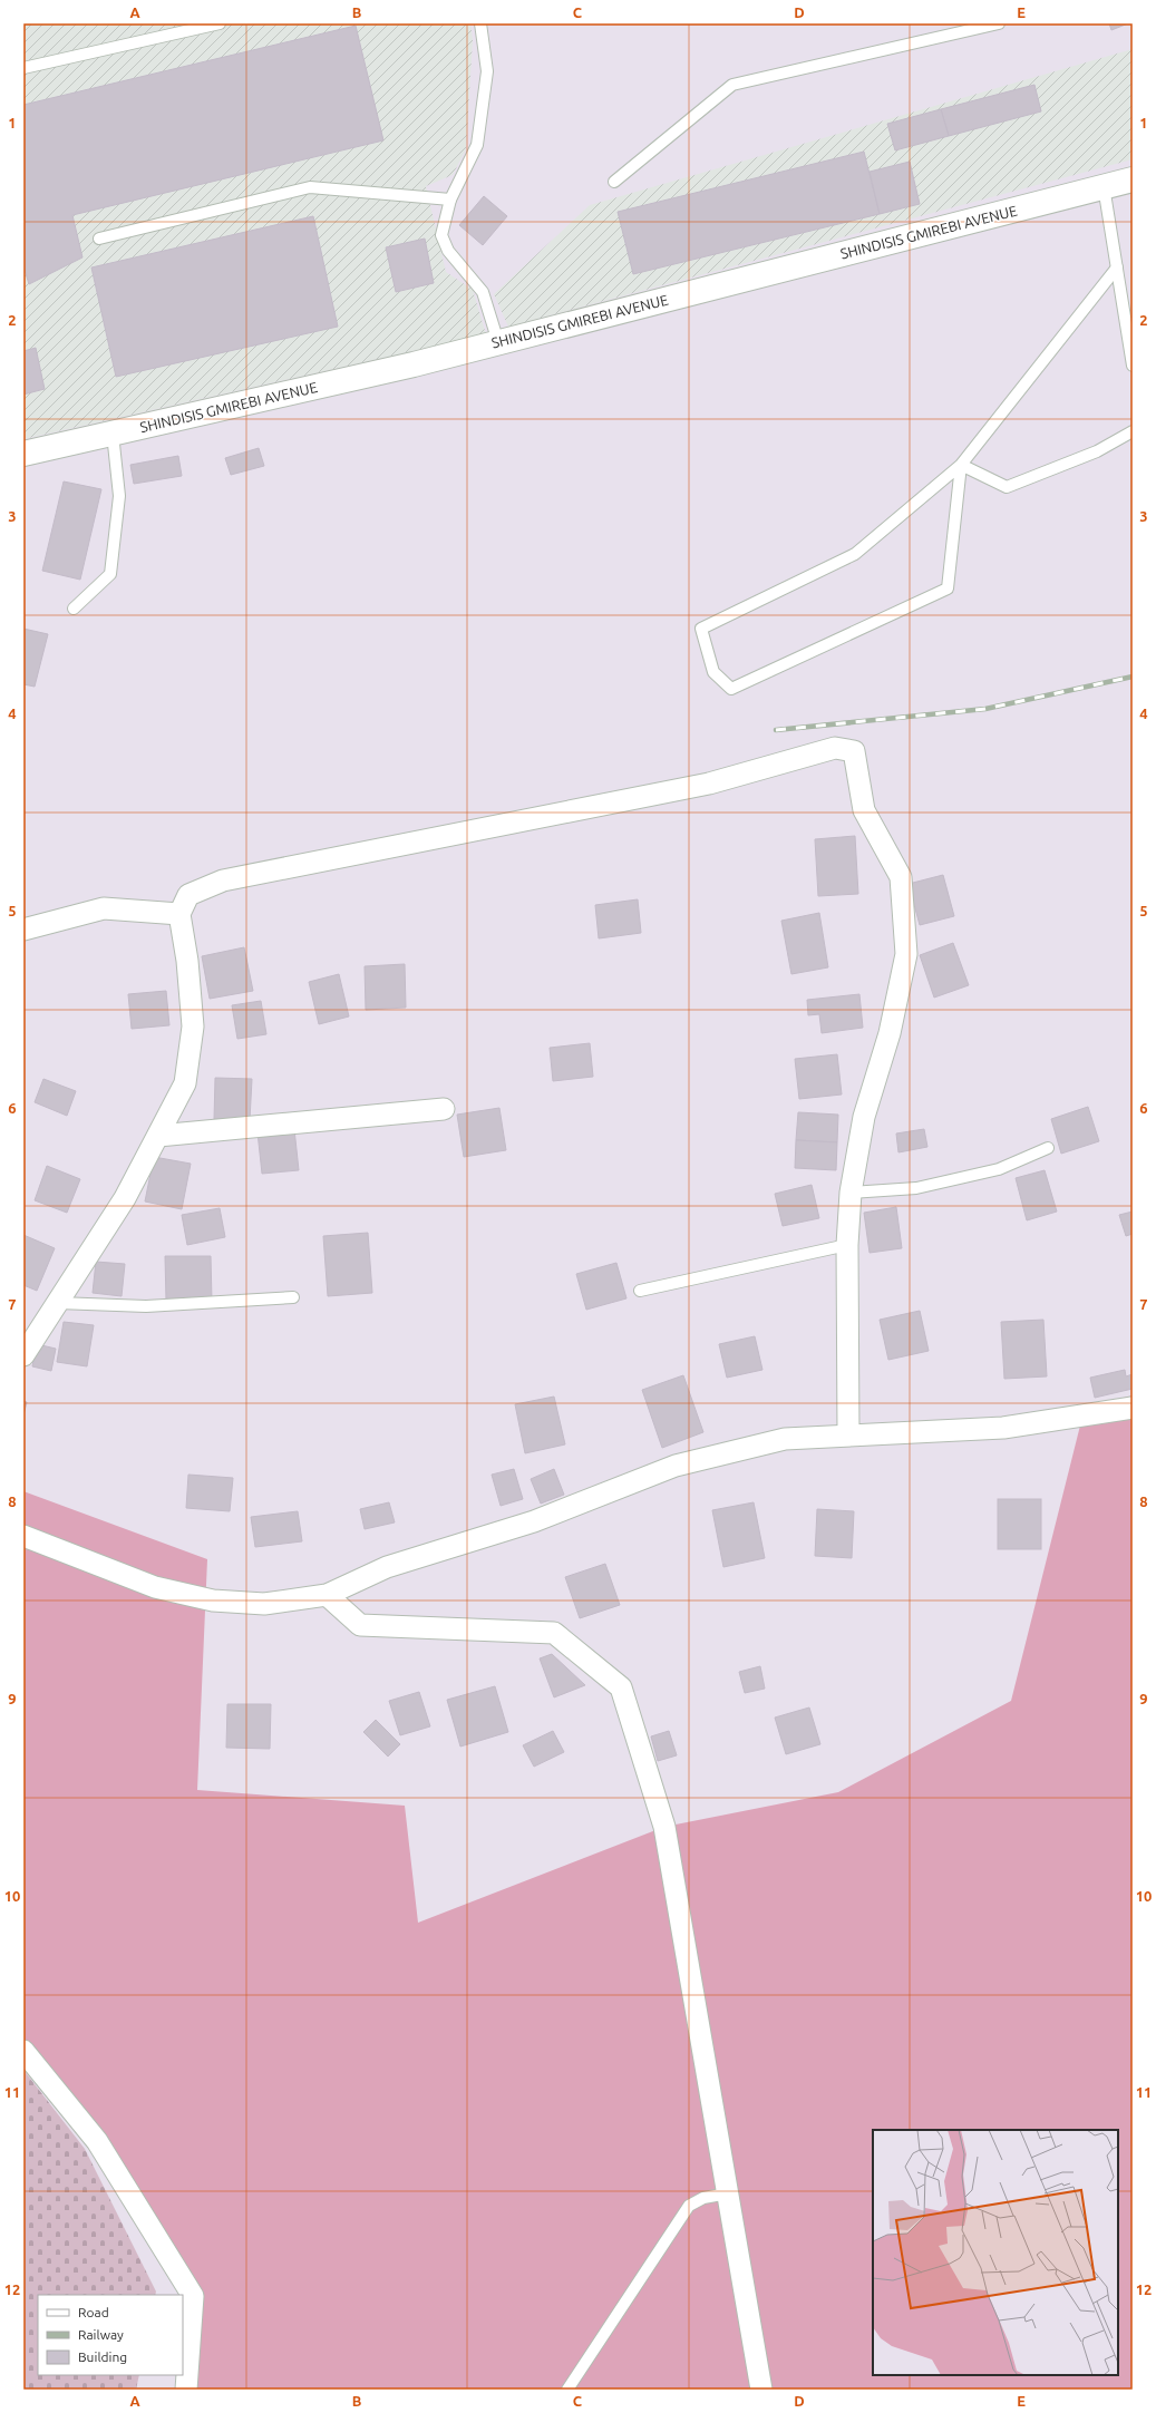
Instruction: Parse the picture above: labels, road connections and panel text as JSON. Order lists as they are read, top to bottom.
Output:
{
  "streets": {
    "main road": ["SHINDISIS GMIREBI AVENUE"]
  },
  "legend": ["Road", "Railway", "Building"],
  "grid": {
    "columns": [
      "A",
      "B",
      "C",
      "D",
      "E"
    ],
    "rows": [
      "1",
      "2",
      "3",
      "4",
      "5",
      "6",
      "7",
      "8",
      "9",
      "10",
      "11",
      "12"
    ]
  }
}
